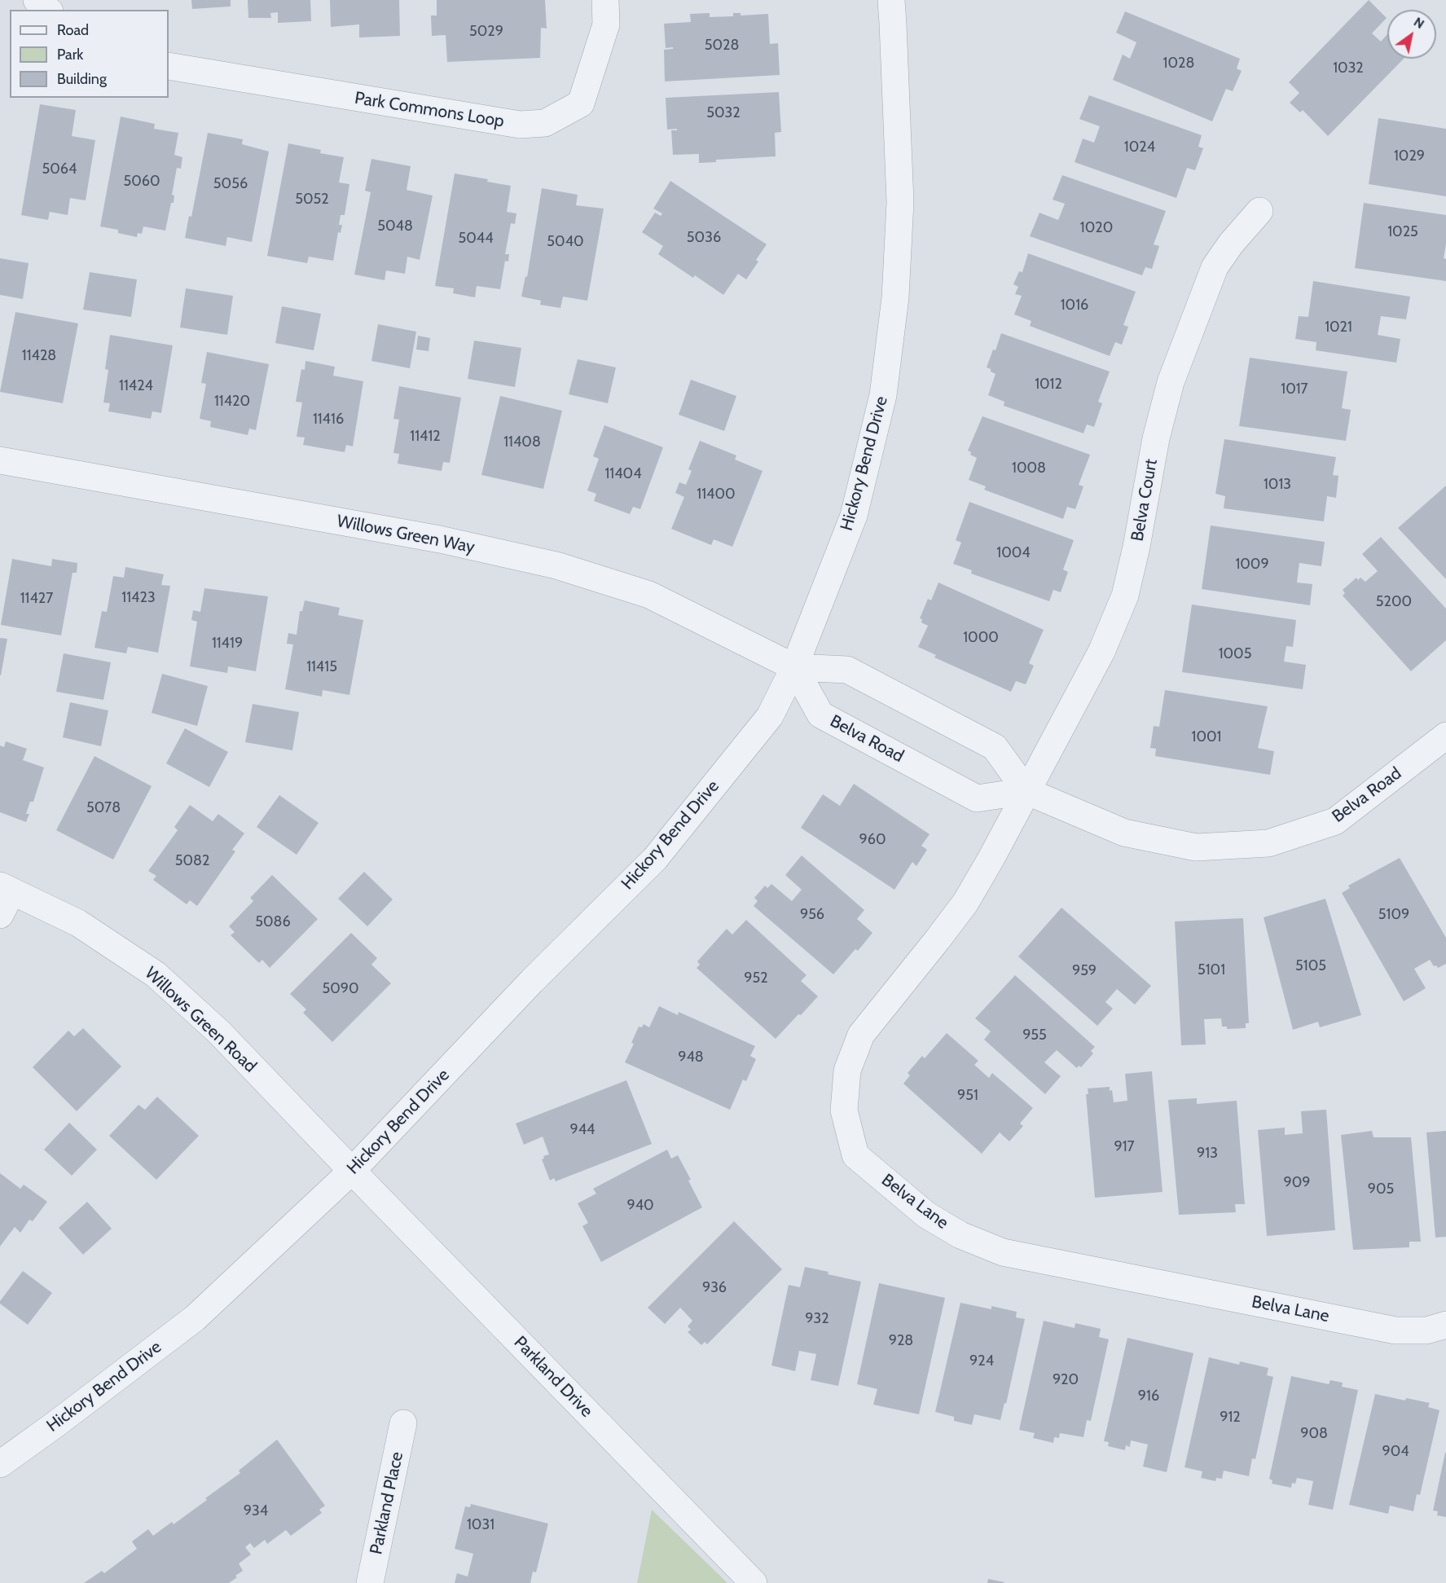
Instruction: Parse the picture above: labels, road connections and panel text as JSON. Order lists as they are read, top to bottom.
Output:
{
  "streets": {
    "street": [
      "Park Commons Loop",
      "Hickory Bend Drive",
      "Belva Court",
      "Willows Green Way",
      "Belva Road",
      "Willows Green Road",
      "Belva Lane",
      "Parkland Drive",
      "Parkland Place"
    ]
  },
  "crossings": [
    ["Hickory Bend Drive", "Willows Green Way"],
    ["Hickory Bend Drive", "Belva Road"],
    ["Hickory Bend Drive", "Willows Green Road"],
    ["Hickory Bend Drive", "Parkland Drive"],
    ["Belva Court", "Belva Road"],
    ["Belva Court", "Belva Lane"],
    ["Willows Green Way", "Belva Road"],
    ["Belva Road", "Belva Lane"],
    ["Willows Green Road", "Parkland Drive"]
  ],
  "house_numbers": [
    "5029",
    "5028",
    "1028",
    "1032",
    "5032",
    "1024",
    "1029",
    "5064",
    "5060",
    "5056",
    "5052",
    "5048",
    "1020",
    "1025",
    "5036",
    "5044",
    "5040",
    "1016",
    "1021",
    "11428",
    "1012",
    "11424",
    "1017",
    "11420",
    "11416",
    "11412",
    "11408",
    "1008",
    "11404",
    "1013",
    "11400",
    "1004",
    "1009",
    "11423",
    "11427",
    "5200",
    "1000",
    "11419",
    "1005",
    "11415",
    "1001",
    "5078",
    "960",
    "5082",
    "956",
    "5109",
    "5086",
    "5105",
    "5101",
    "959",
    "952",
    "5090",
    "955",
    "948",
    "951",
    "944",
    "917",
    "913",
    "909",
    "905",
    "940",
    "936",
    "932",
    "928",
    "924",
    "920",
    "916",
    "912",
    "908",
    "904",
    "934",
    "1031"
  ],
  "legend": ["Road", "Park", "Building"],
  "north": "top right"
}
